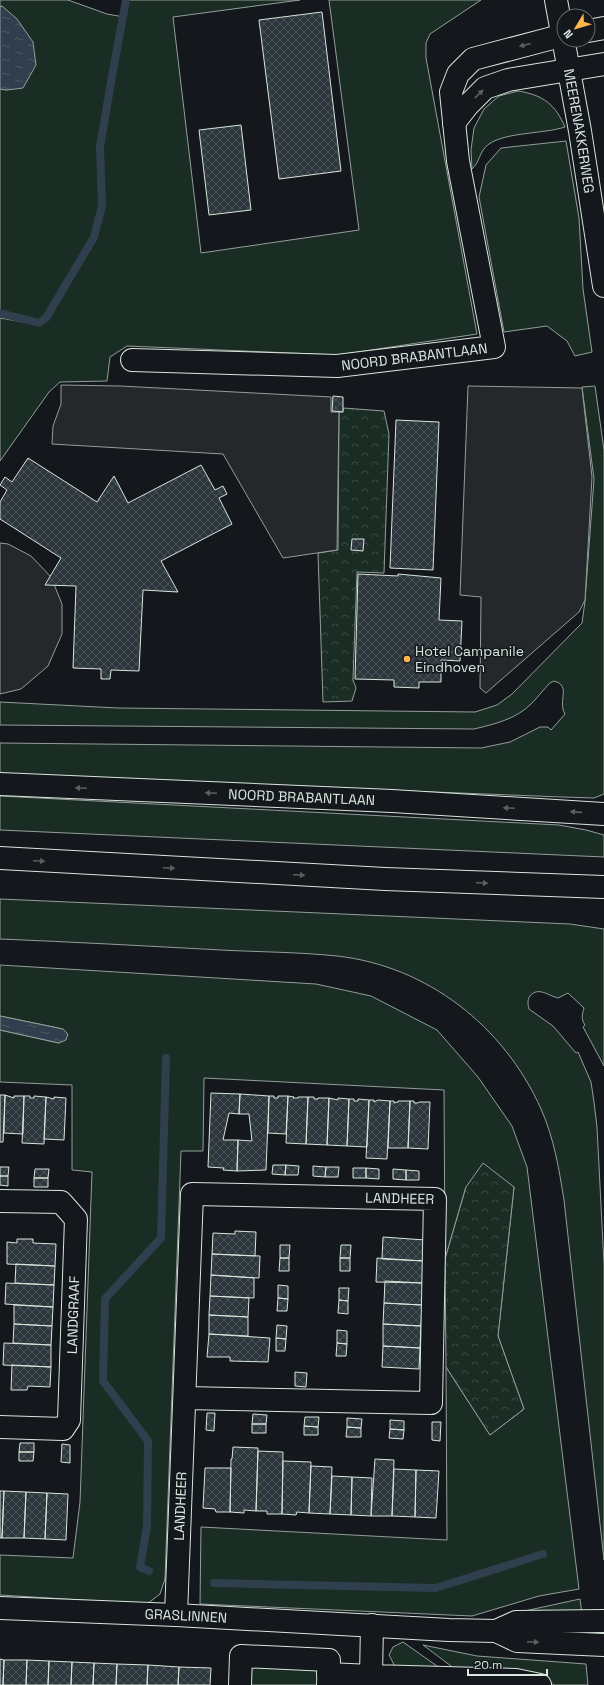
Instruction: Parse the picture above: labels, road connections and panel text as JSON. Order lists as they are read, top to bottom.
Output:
{
  "streets": {
    "street": [
      "MEERENAKKERWEG",
      "NOORD BRABANTLAAN",
      "LANDHEER",
      "LANDGRAAF",
      "GRASLINNEN"
    ]
  },
  "crossings": [
    ["LANDHEER", "GRASLINNEN"]
  ],
  "places": ["Hotel Campanile Eindhoven"],
  "scale_bar": "20 m",
  "north": "bottom left"
}
